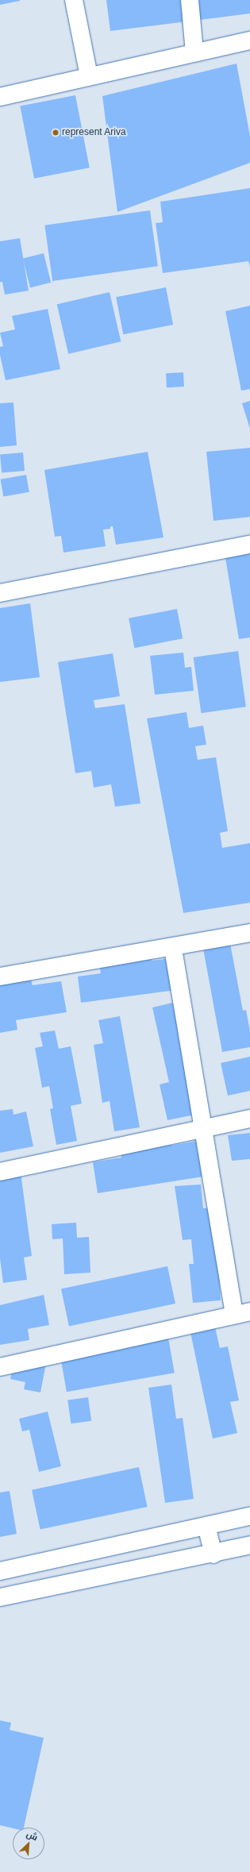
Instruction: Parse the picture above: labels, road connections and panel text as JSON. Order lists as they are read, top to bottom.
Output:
{
  "places": ["represent Ariva"],
  "north": "top right"
}
